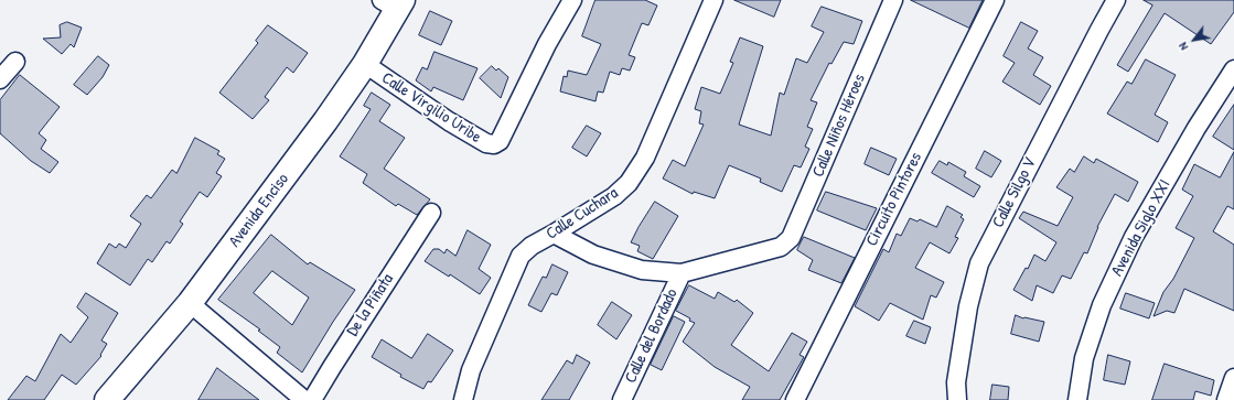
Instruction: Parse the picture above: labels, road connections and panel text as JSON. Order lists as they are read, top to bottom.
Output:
{
  "streets": {
    "main road": ["Avenida Enciso"],
    "street": [
      "Calle Virgilio Uribe",
      "Calle Niños Héroes",
      "Calle Silgo V",
      "Circuito Pintores",
      "Calle Cuchara",
      "Avenida Siglo XXI",
      "De la Piñata",
      "Calle del Bordado"
    ]
  },
  "crossings": [
    ["Calle Virgilio Uribe", "Avenida Enciso"],
    ["Calle Niños Héroes", "Calle del Bordado"]
  ],
  "north": "bottom left"
}
